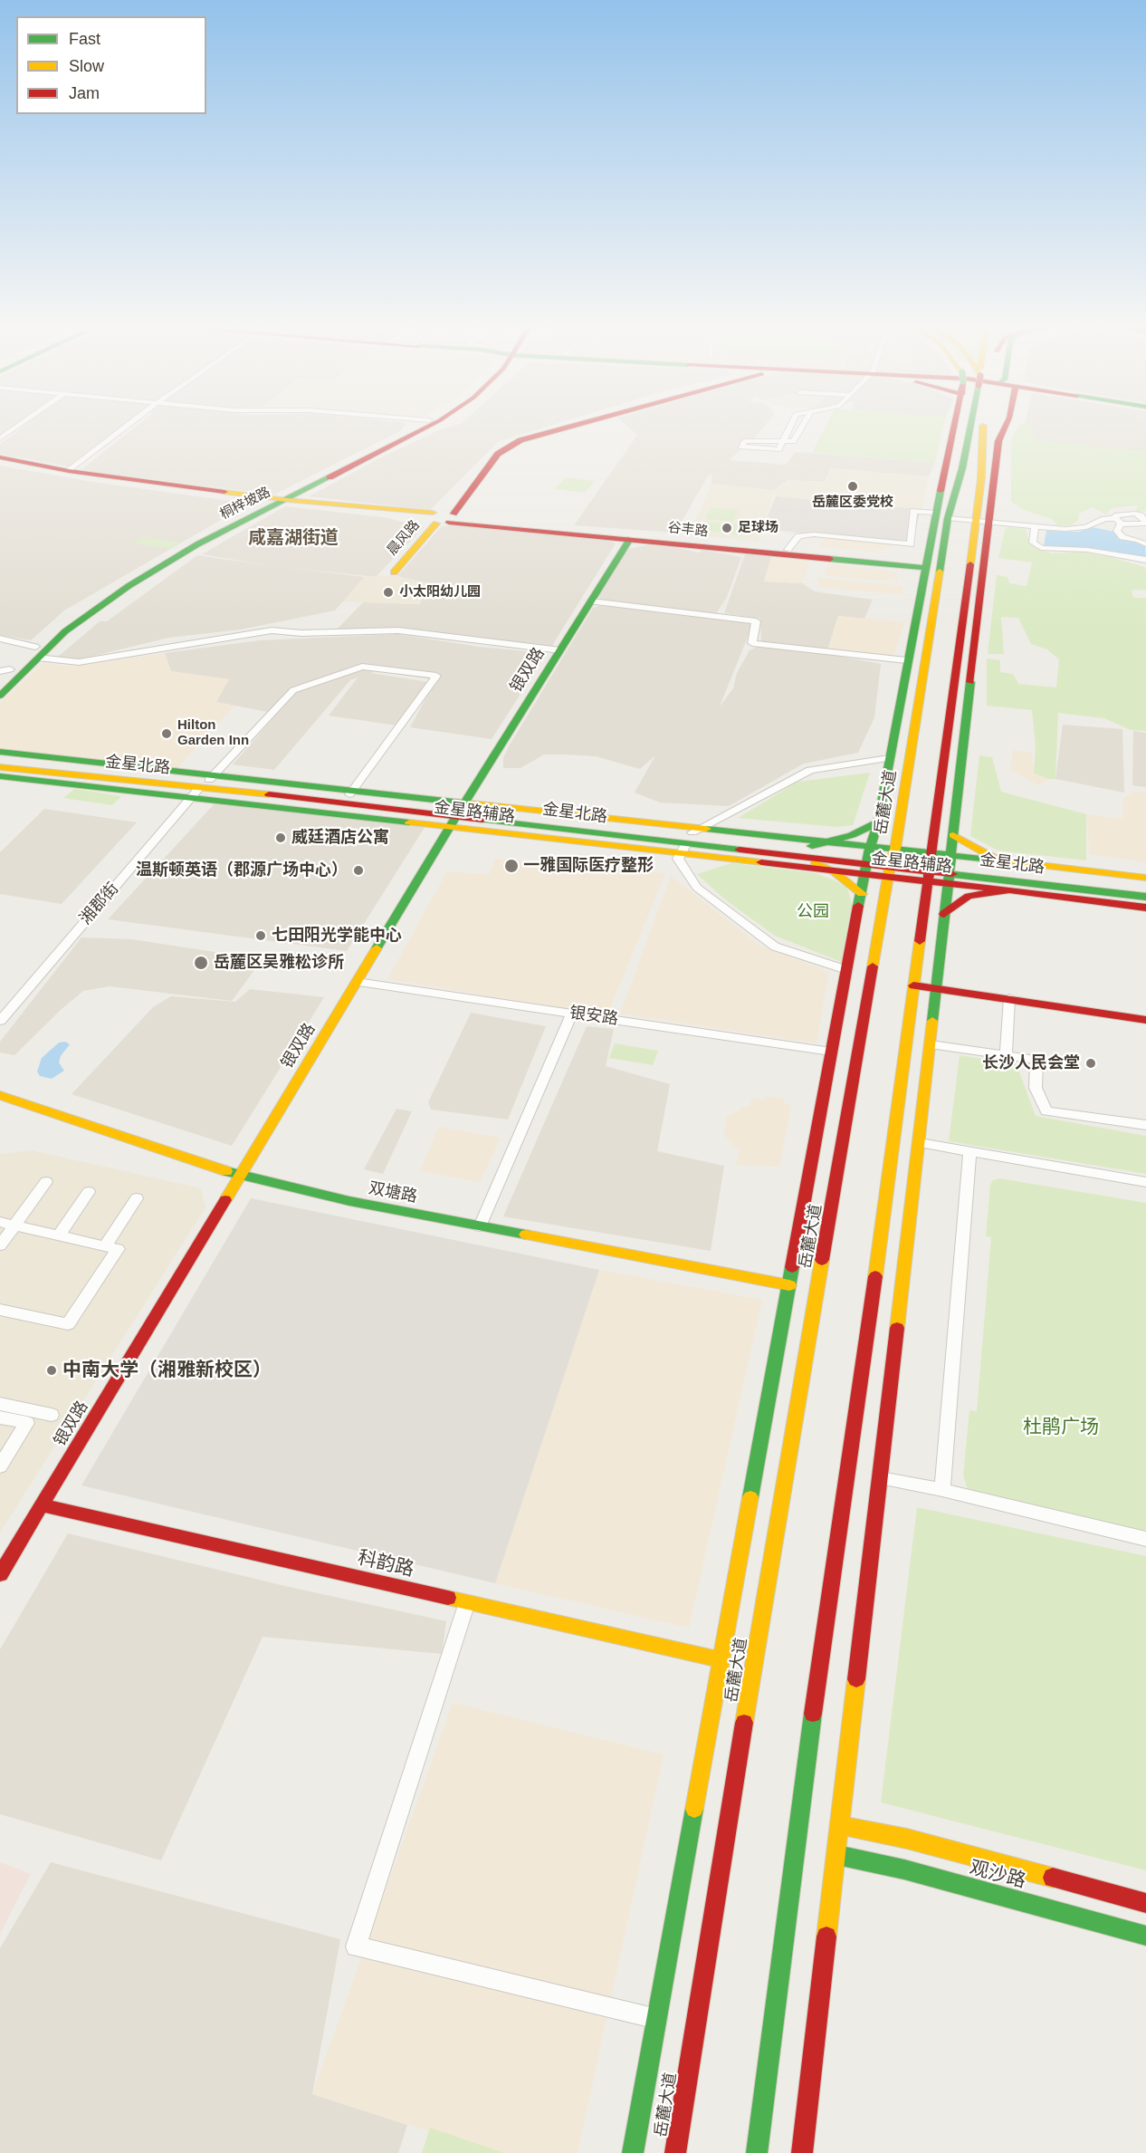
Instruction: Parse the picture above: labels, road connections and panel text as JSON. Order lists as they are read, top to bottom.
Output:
{
  "streets": {
    "main road": [
      "桐梓坡路",
      "谷丰路",
      "晨风路",
      "银双路",
      "金星北路",
      "岳麓大道",
      "金星路辅路",
      "双塘路",
      "科韵路",
      "观沙路"
    ],
    "street": ["湘郡街", "银安路"]
  },
  "crossings": [
    ["桐梓坡路", "谷丰路"],
    ["谷丰路", "晨风路"],
    ["谷丰路", "银双路"],
    ["银双路", "金星北路"],
    ["银双路", "金星路辅路"],
    ["银双路", "银安路"],
    ["银双路", "双塘路"],
    ["银双路", "科韵路"],
    ["金星北路", "岳麓大道"],
    ["金星北路", "金星路辅路"],
    ["金星北路", "湘郡街"],
    ["岳麓大道", "金星路辅路"]
  ],
  "districts": ["咸嘉湖街道"],
  "parks": ["公园", "杜鹃广场"],
  "places": [
    "岳麓区委党校",
    "足球场",
    "小太阳幼儿园",
    "Hilton Garden Inn",
    "威廷酒店公寓",
    "一雅国际医疗整形",
    "温斯顿英语（郡源广场中心）",
    "七田阳光学能中心",
    "岳麓区吴雅松诊所",
    "长沙人民会堂",
    "中南大学（湘雅新校区）"
  ],
  "legend": ["Fast", "Slow", "Jam"]
}
